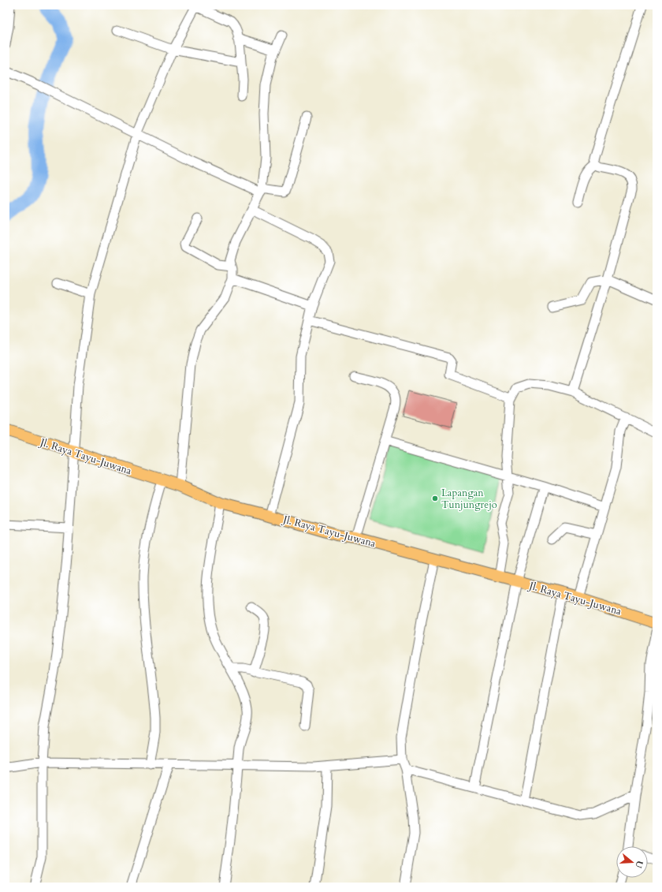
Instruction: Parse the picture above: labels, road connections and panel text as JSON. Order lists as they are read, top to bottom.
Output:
{
  "streets": {
    "main road": ["Jl. Raya Tayu-Juwana"]
  },
  "places": ["Lapangan Tunjungrejo"],
  "north": "right"
}
